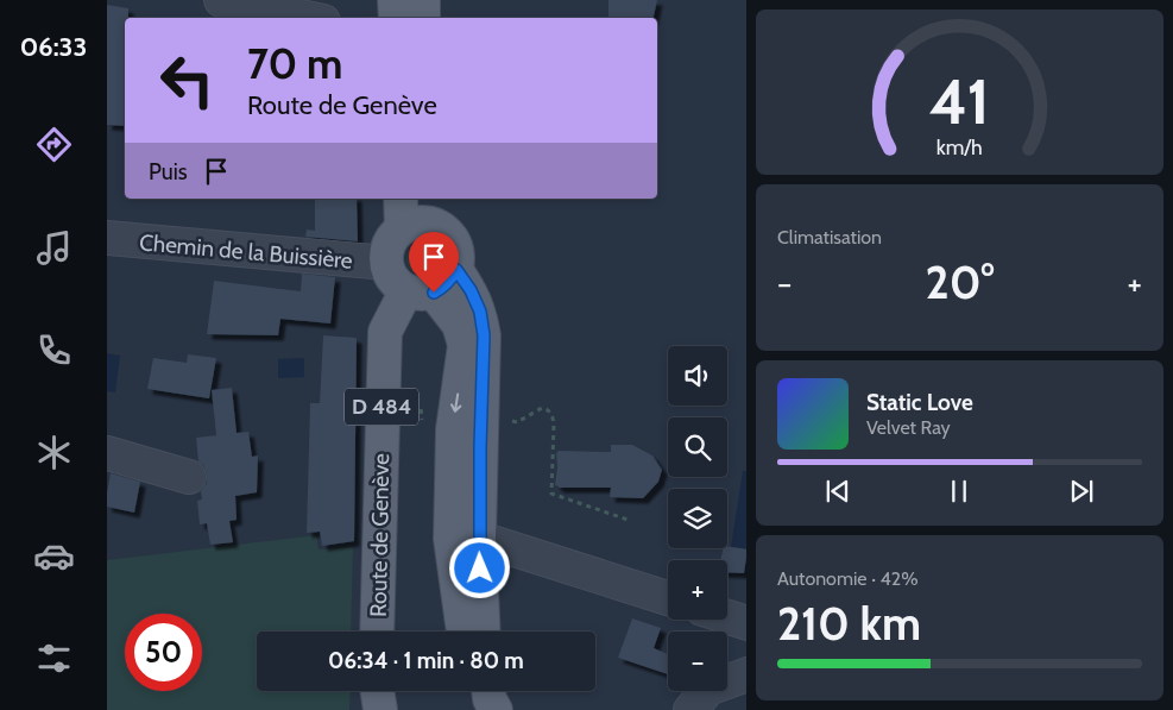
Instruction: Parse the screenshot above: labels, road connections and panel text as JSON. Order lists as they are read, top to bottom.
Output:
{
  "streets": {
    "main road": ["D 484", "Route de Genève"],
    "street": ["Chemin de la Buissière"]
  },
  "crossings": [
    ["Chemin de la Buissière", "Route de Genève"]
  ],
  "page": {
    "tabs": "06:33",
    "turn": ["70 m", "Route de Genève"],
    "then": "Puis",
    "tile": [
      "Climatisation",
      ["Autonomie · 42%", "210 km"]
    ],
    "heat": ["−", "20°", "+"],
    "map_buttons": ["+", "−"],
    "song": ["Static Love", "Velvet Ray"],
    "limit": "50",
    "trip": "06:34 · 1 min · 80 m",
    "gauge": ["41", "km/h"]
  }
}
